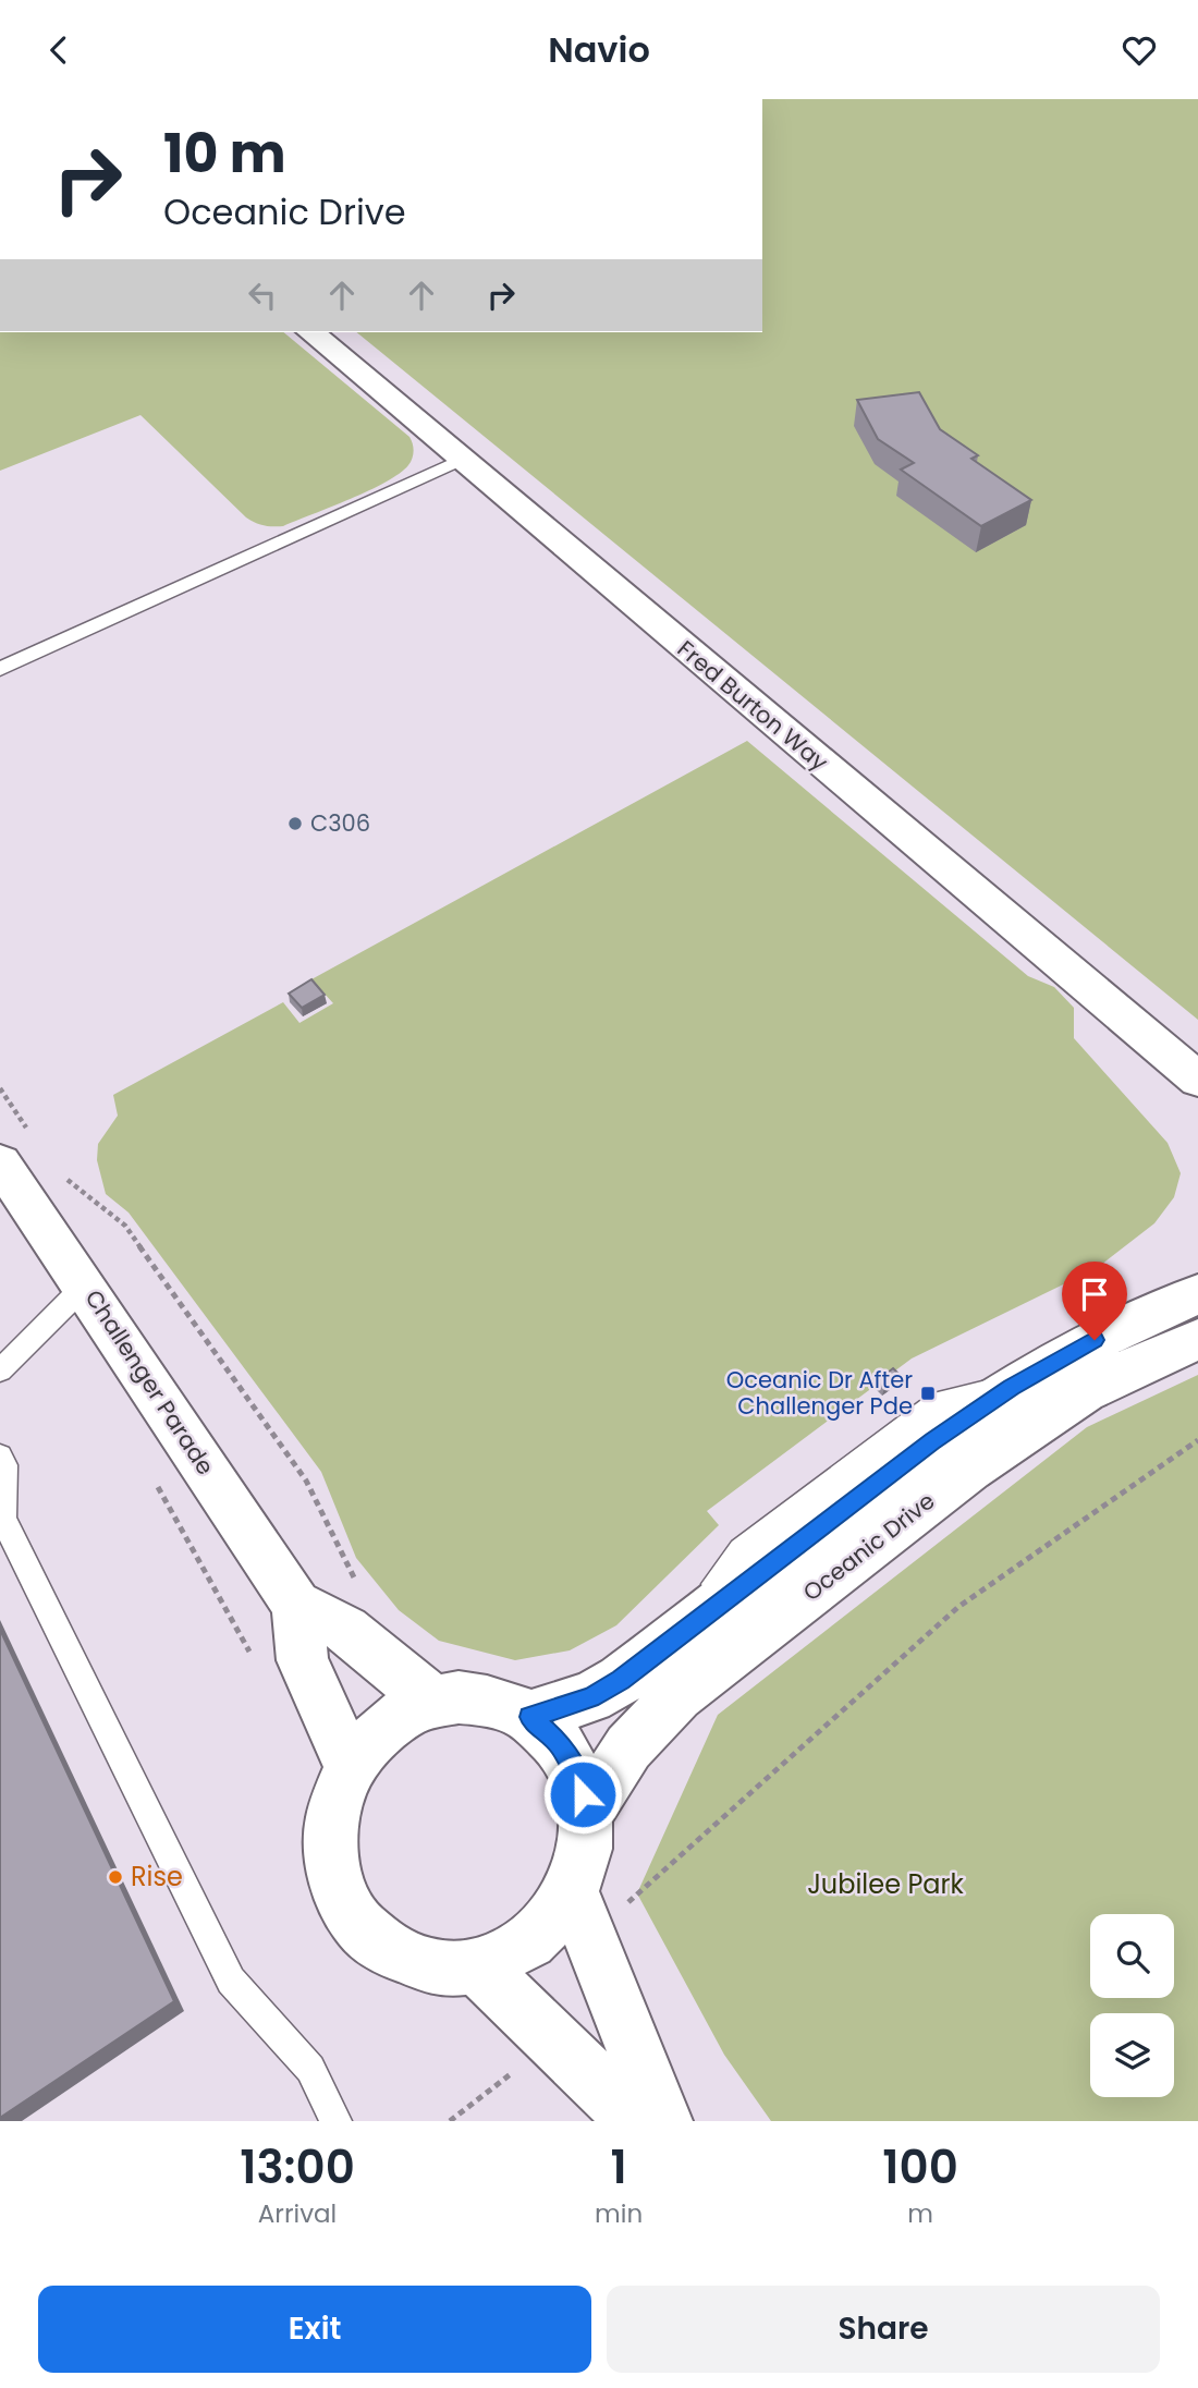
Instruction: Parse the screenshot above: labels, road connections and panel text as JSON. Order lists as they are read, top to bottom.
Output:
{
  "streets": {
    "street": ["Fred Burton Way", "Challenger Parade", "Oceanic Drive"]
  },
  "crossings": [
    ["Challenger Parade", "Oceanic Drive"]
  ],
  "parks": ["Jubilee Park"],
  "places": {
    "other": ["C306", "Rise"],
    "transit": ["Oceanic Dr After Challenger Pde"]
  },
  "page": {
    "header": "Navio",
    "turn": ["10 m", "Oceanic Drive"],
    "eta": [
      "13:00",
      "Arrival",
      "1",
      "min",
      "100",
      "m"
    ],
    "buttons": ["Exit", "Share"]
  }
}
